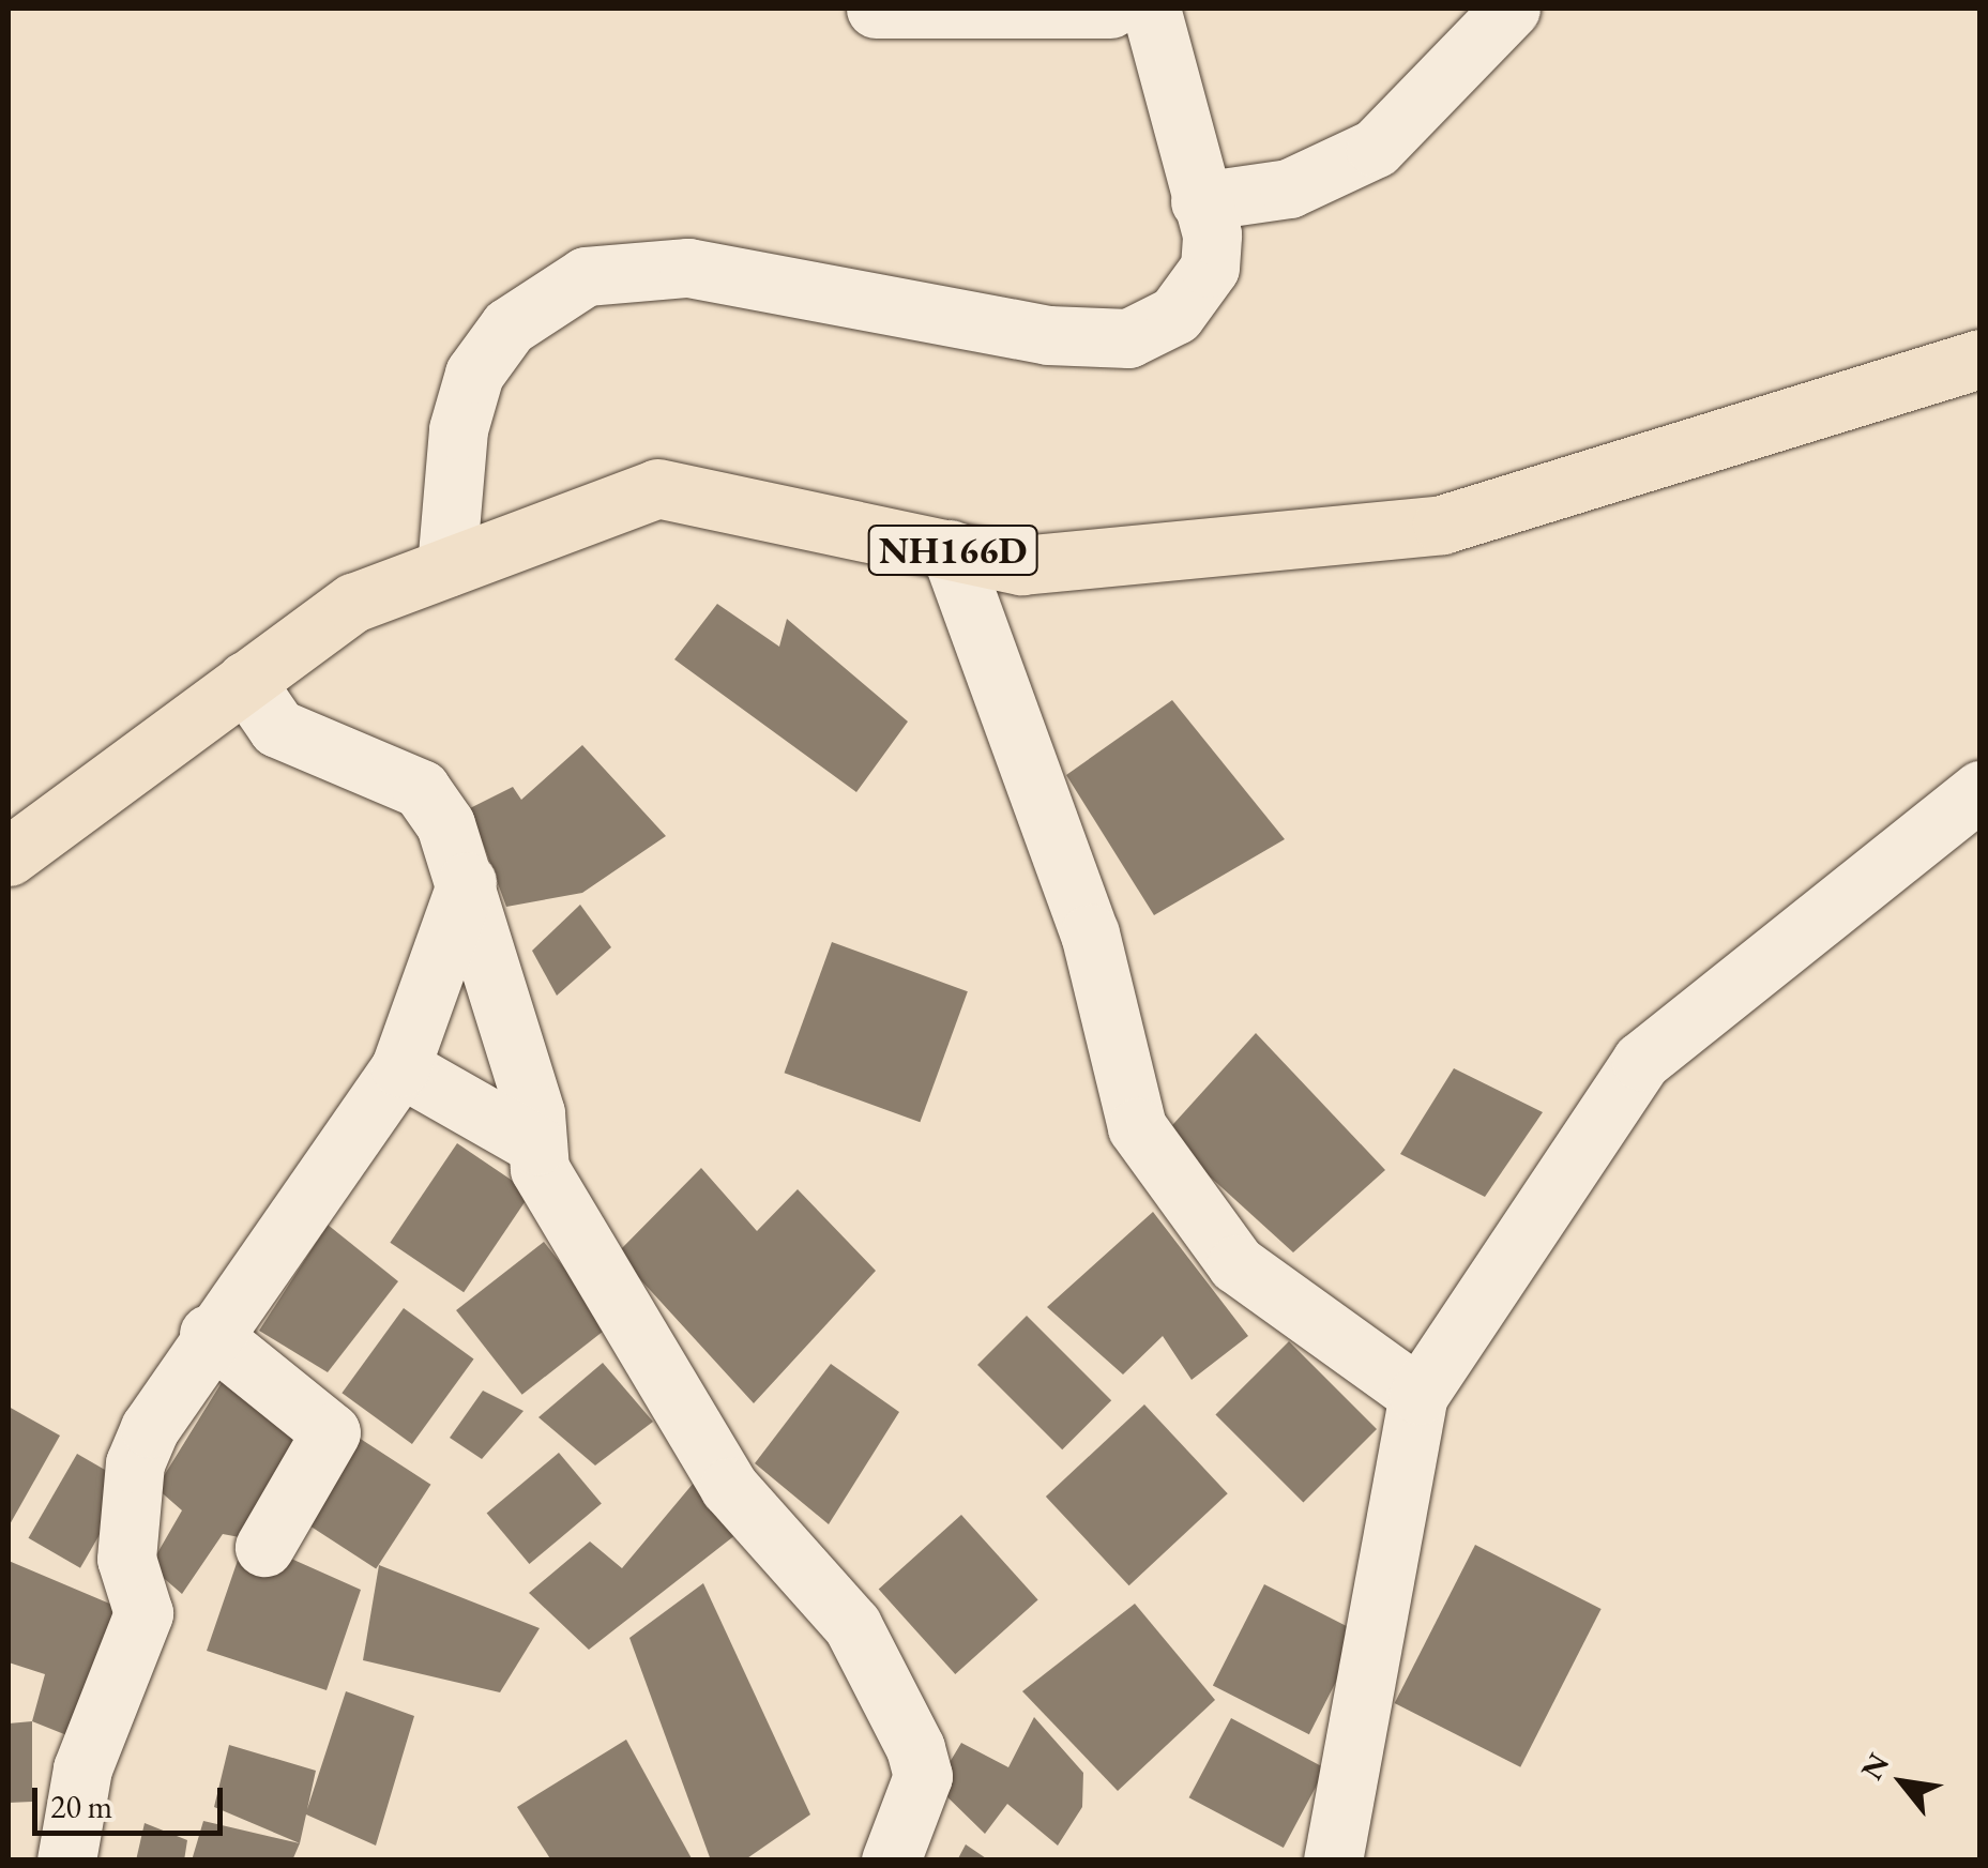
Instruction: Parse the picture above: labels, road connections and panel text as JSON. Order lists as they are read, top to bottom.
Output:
{
  "streets": {
    "highway": ["NH166D"]
  },
  "scale_bar": "20 m",
  "north": "top left"
}
